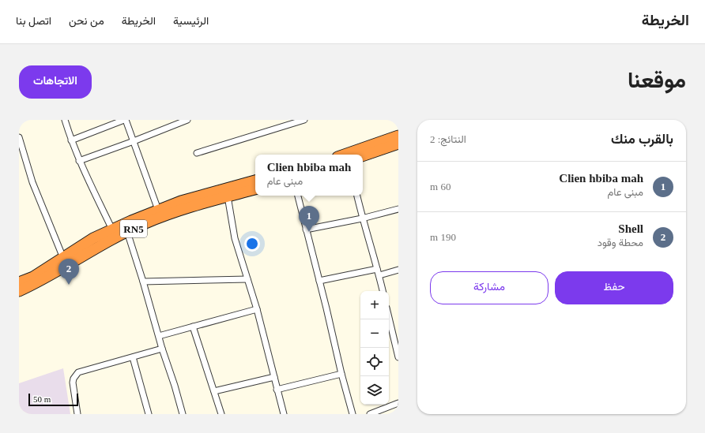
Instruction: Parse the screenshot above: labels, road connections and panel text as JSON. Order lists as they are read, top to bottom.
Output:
{
  "streets": {
    "highway": ["RN5"]
  },
  "scale_bar": "50 m",
  "page": {
    "header": "الخريطة",
    "nav": [
      "الرئيسية",
      "الخريطة",
      "من نحن",
      "اتصل بنا"
    ],
    "title": "موقعنا",
    "buttons": [
      "الاتجاهات",
      ["حفظ", "مشاركة"]
    ],
    "heading": ["بالقرب منك", "النتائج: 2"],
    "popup": ["Clien hbiba mah", "مبنى عام"],
    "list": [
      {
        "mark": "1",
        "name": "Clien hbiba mah",
        "note": "مبنى عام",
        "value": "60 m"
      },
      {
        "mark": "2",
        "name": "Shell",
        "note": "محطة وقود",
        "value": "190 m"
      }
    ],
    "pins": ["1", "2"],
    "map_buttons": ["+", "−"],
    "scale": "50 m"
  }
}
